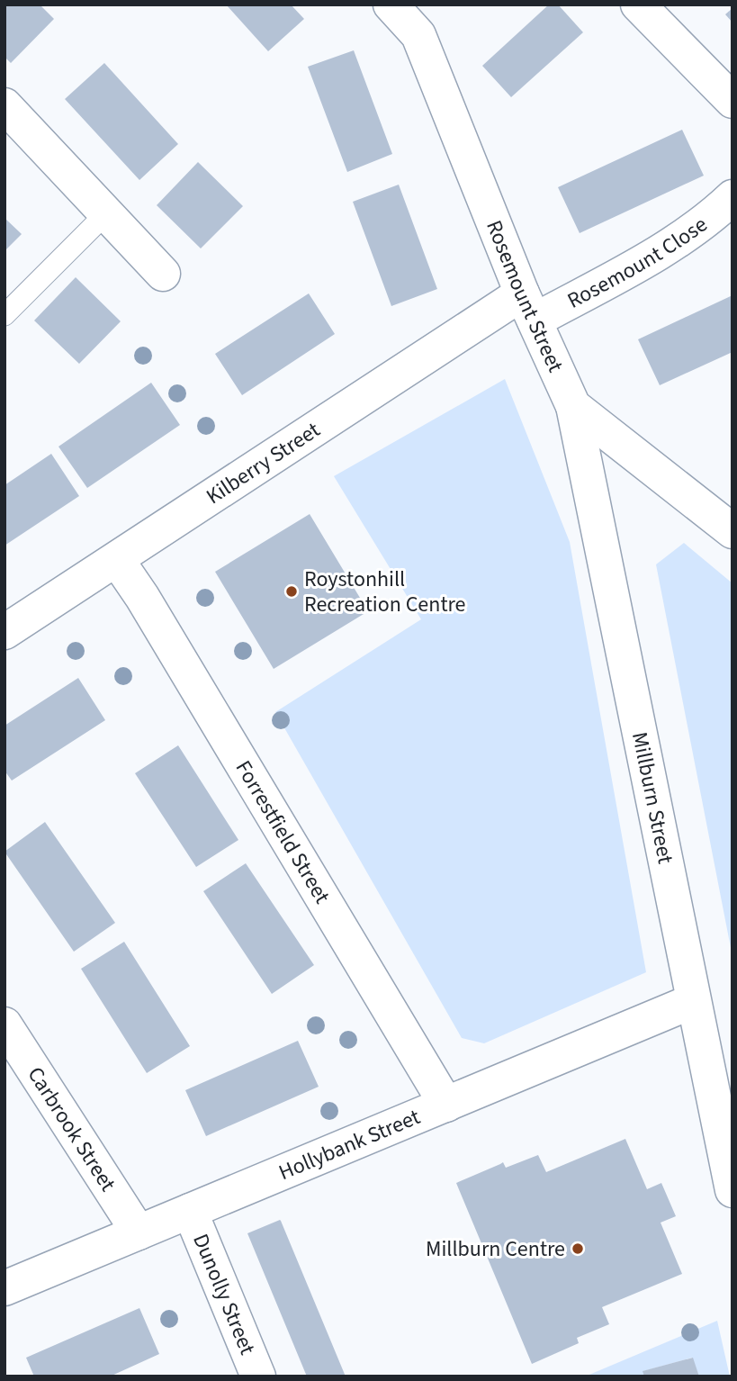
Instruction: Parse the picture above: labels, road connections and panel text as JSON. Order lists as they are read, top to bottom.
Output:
{
  "streets": {
    "street": [
      "Rosemount Close",
      "Rosemount Street",
      "Kilberry Street",
      "Millburn Street",
      "Forrestfield Street",
      "Carbrook Street",
      "Hollybank Street",
      "Dunolly Street"
    ]
  },
  "crossings": [
    ["Rosemount Close", "Rosemount Street"],
    ["Rosemount Close", "Kilberry Street"],
    ["Rosemount Street", "Kilberry Street"],
    ["Rosemount Street", "Millburn Street"],
    ["Kilberry Street", "Forrestfield Street"],
    ["Millburn Street", "Hollybank Street"],
    ["Forrestfield Street", "Hollybank Street"],
    ["Carbrook Street", "Hollybank Street"],
    ["Hollybank Street", "Dunolly Street"]
  ],
  "places": ["Roystonhill Recreation Centre", "Millburn Centre"]
}
